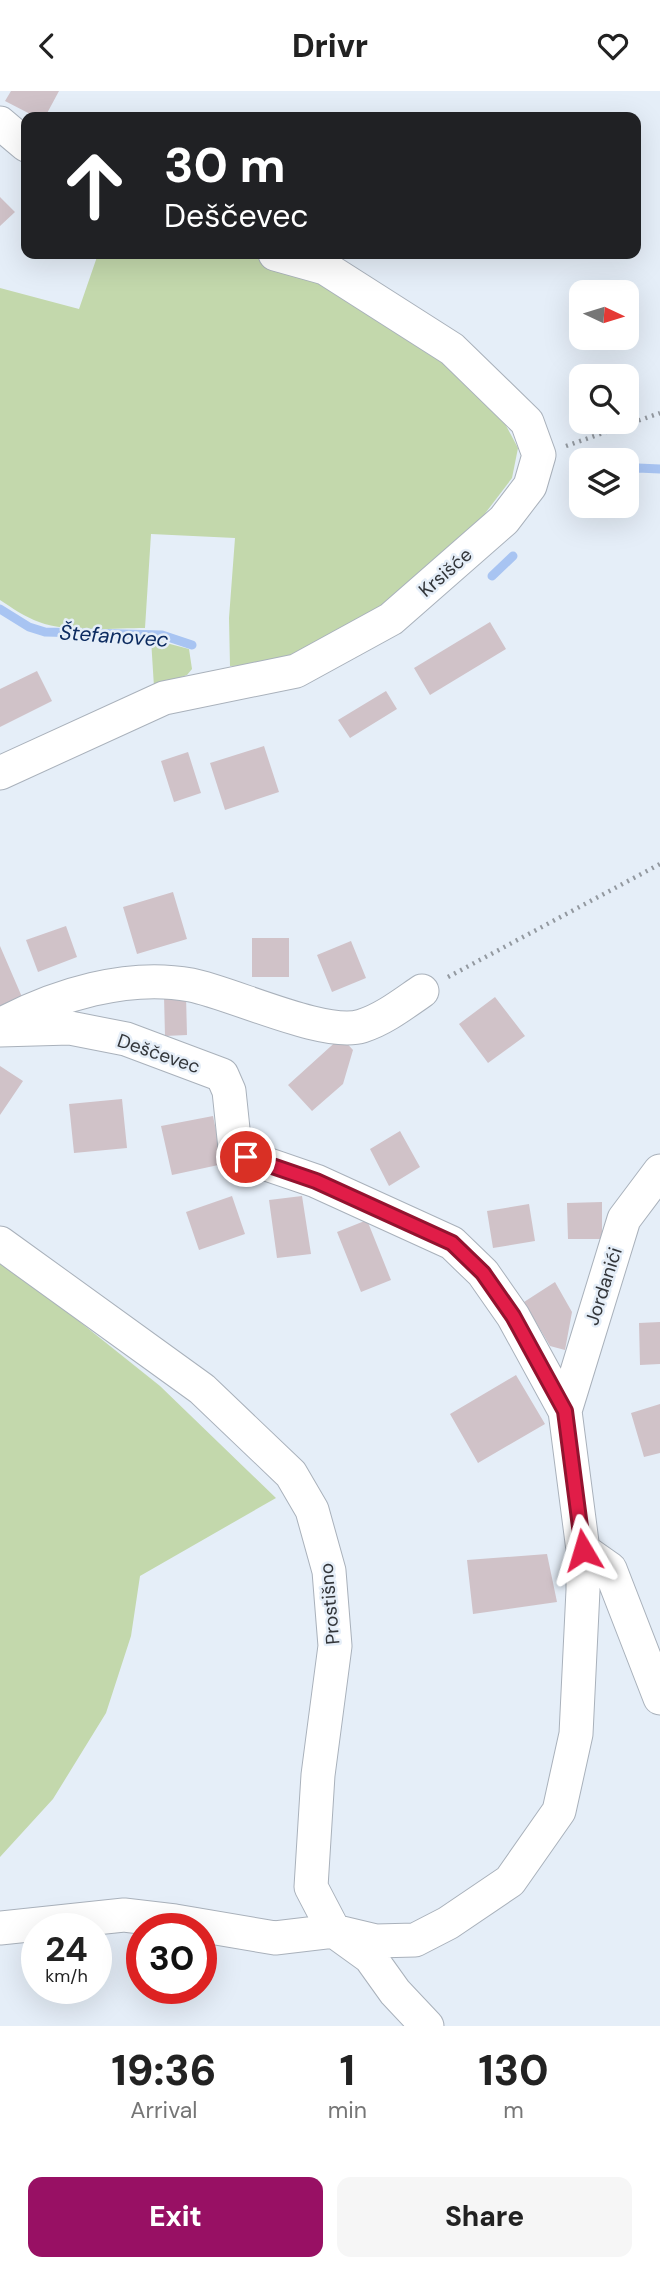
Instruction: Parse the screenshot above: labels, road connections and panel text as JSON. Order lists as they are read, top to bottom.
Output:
{
  "streets": {
    "street": [
      "Krsišće",
      "Deščevec",
      "Jordanići",
      "Prostišno"
    ]
  },
  "crossings": [
    ["Deščevec", "Jordanići"]
  ],
  "water": ["Štefanovec"],
  "north": "right",
  "page": {
    "header": "Drivr",
    "turn": ["30 m", "Deščevec"],
    "speed": "24 km/h",
    "limit": "30",
    "eta": [
      "19:36",
      "Arrival",
      "1",
      "min",
      "130",
      "m"
    ],
    "buttons": ["Exit", "Share"]
  }
}
